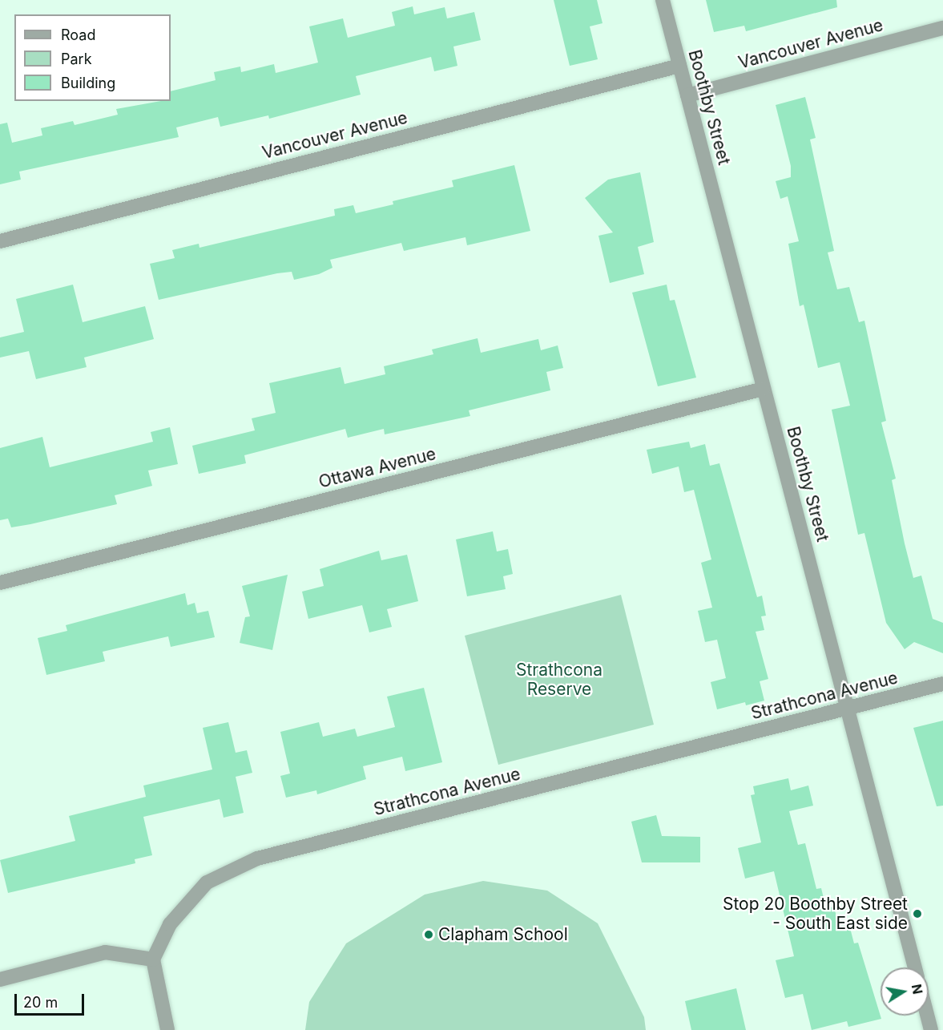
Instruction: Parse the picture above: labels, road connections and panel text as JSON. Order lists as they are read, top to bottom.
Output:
{
  "streets": {
    "street": [
      "Vancouver Avenue",
      "Boothby Street",
      "Ottawa Avenue",
      "Strathcona Avenue"
    ]
  },
  "crossings": [
    ["Vancouver Avenue", "Boothby Street"],
    ["Boothby Street", "Ottawa Avenue"],
    ["Boothby Street", "Strathcona Avenue"]
  ],
  "parks": ["Strathcona Reserve"],
  "places": ["Stop 20 Boothby Street - South East side", "Clapham School"],
  "legend": ["Road", "Park", "Building"],
  "scale_bar": "20 m",
  "north": "right"
}
